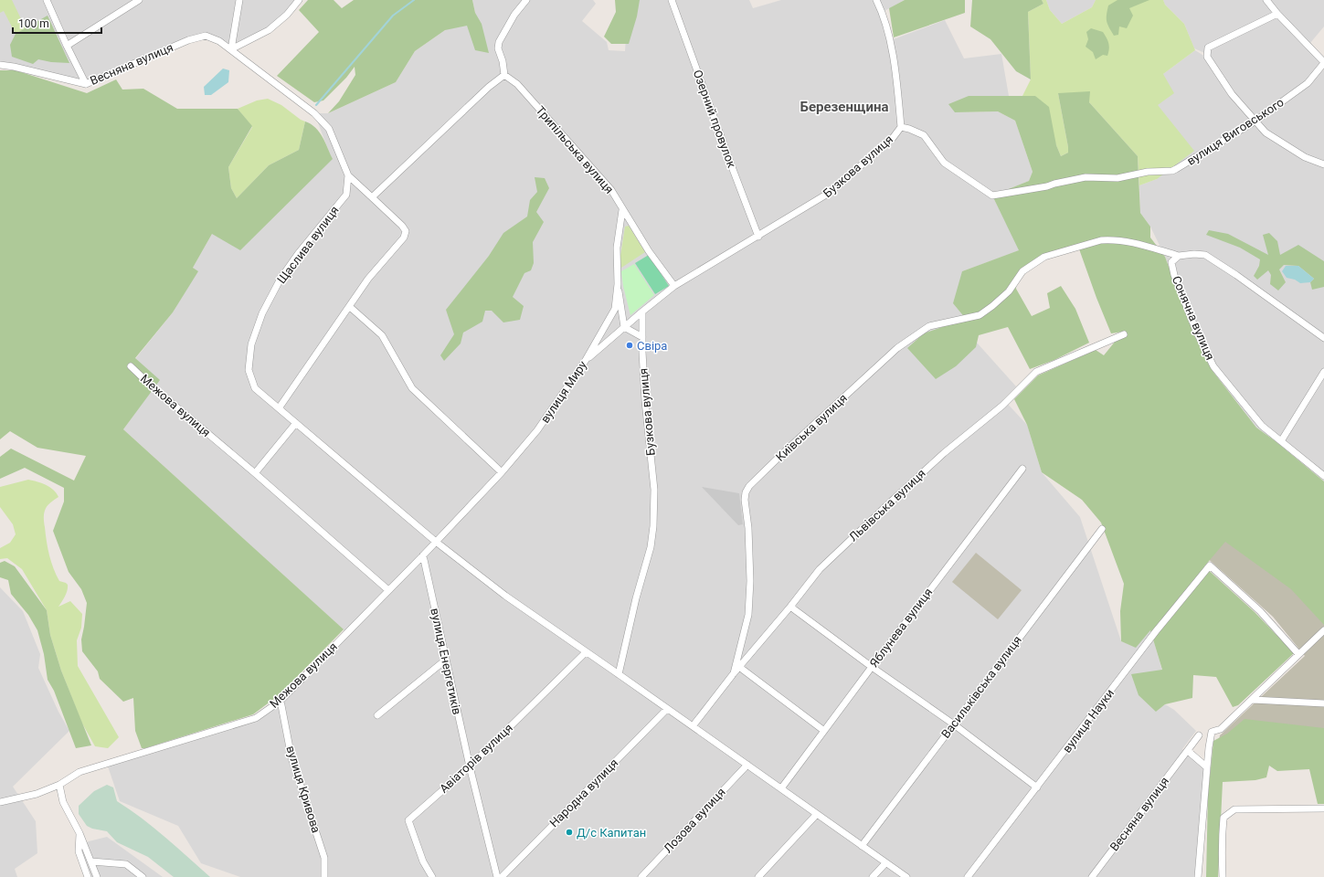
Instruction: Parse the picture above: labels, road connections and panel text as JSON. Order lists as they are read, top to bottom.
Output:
{
  "streets": {
    "street": [
      "Весняна вулиця",
      "Озерний провулок",
      "вулиця Виговського",
      "Трипільська вулиця",
      "Бузкова вулиця",
      "Щаслива вулиця",
      "Сонячна вулиця",
      "вулиця Миру",
      "Межова вулиця",
      "Київська вулиця",
      "Львівська вулиця",
      "Яблунева вулиця",
      "вулиця Енергетиків",
      "Васильківська вулиця",
      "вулиця Науки",
      "Авіаторів вулиця",
      "вулиця Кривова",
      "Народна вулиця",
      "Лозова вулиця"
    ]
  },
  "crossings": [
    ["Весняна вулиця", "Щаслива вулиця"],
    ["Озерний провулок", "Бузкова вулиця"],
    ["вулиця Виговського", "Бузкова вулиця"],
    ["Трипільська вулиця", "Бузкова вулиця"],
    ["Трипільська вулиця", "вулиця Миру"],
    ["Бузкова вулиця", "Щаслива вулиця"],
    ["Щаслива вулиця", "вулиця Миру"],
    ["Щаслива вулиця", "Межова вулиця"],
    ["Щаслива вулиця", "Львівська вулиця"],
    ["Щаслива вулиця", "Яблунева вулиця"],
    ["Щаслива вулиця", "Васильківська вулиця"],
    ["Щаслива вулиця", "Авіаторів вулиця"],
    ["Щаслива вулиця", "Народна вулиця"],
    ["Щаслива вулиця", "Лозова вулиця"],
    ["Сонячна вулиця", "Київська вулиця"],
    ["вулиця Миру", "Межова вулиця"],
    ["Межова вулиця", "вулиця Енергетиків"],
    ["Межова вулиця", "вулиця Кривова"],
    ["Київська вулиця", "Львівська вулиця"],
    ["вулиця Енергетиків", "Авіаторів вулиця"]
  ],
  "districts": ["Березенщина"],
  "places": ["Свіра", "Д/с Капитан"],
  "scale_bar": "100 m"
}
